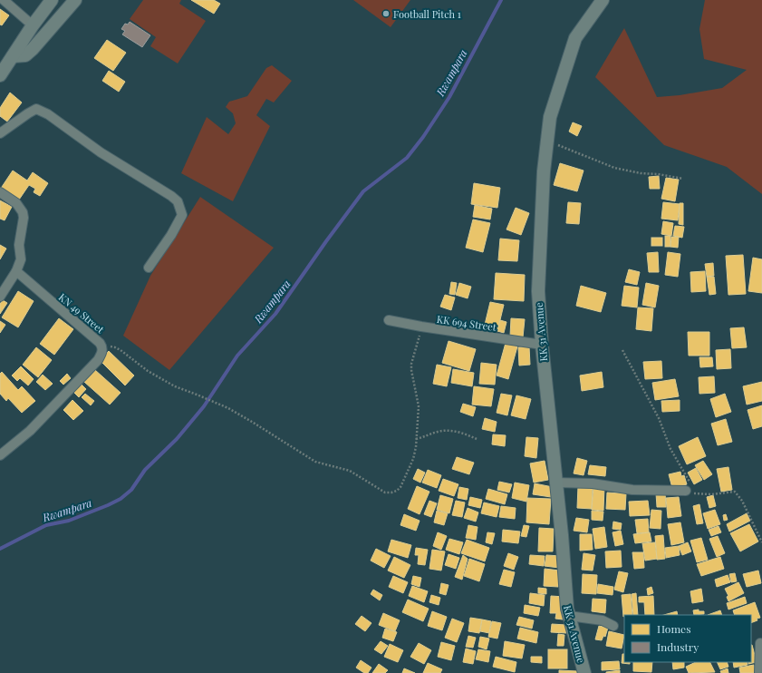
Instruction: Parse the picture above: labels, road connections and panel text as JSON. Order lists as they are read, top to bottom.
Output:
{
  "streets": {
    "street": ["KN 49 Street", "KK 694 Street", "KK 31 Avenue"]
  },
  "crossings": [
    ["KK 694 Street", "KK 31 Avenue"]
  ],
  "water": ["Rwampara"],
  "places": ["Football Pitch 1"],
  "legend": ["Homes", "Industry"]
}
